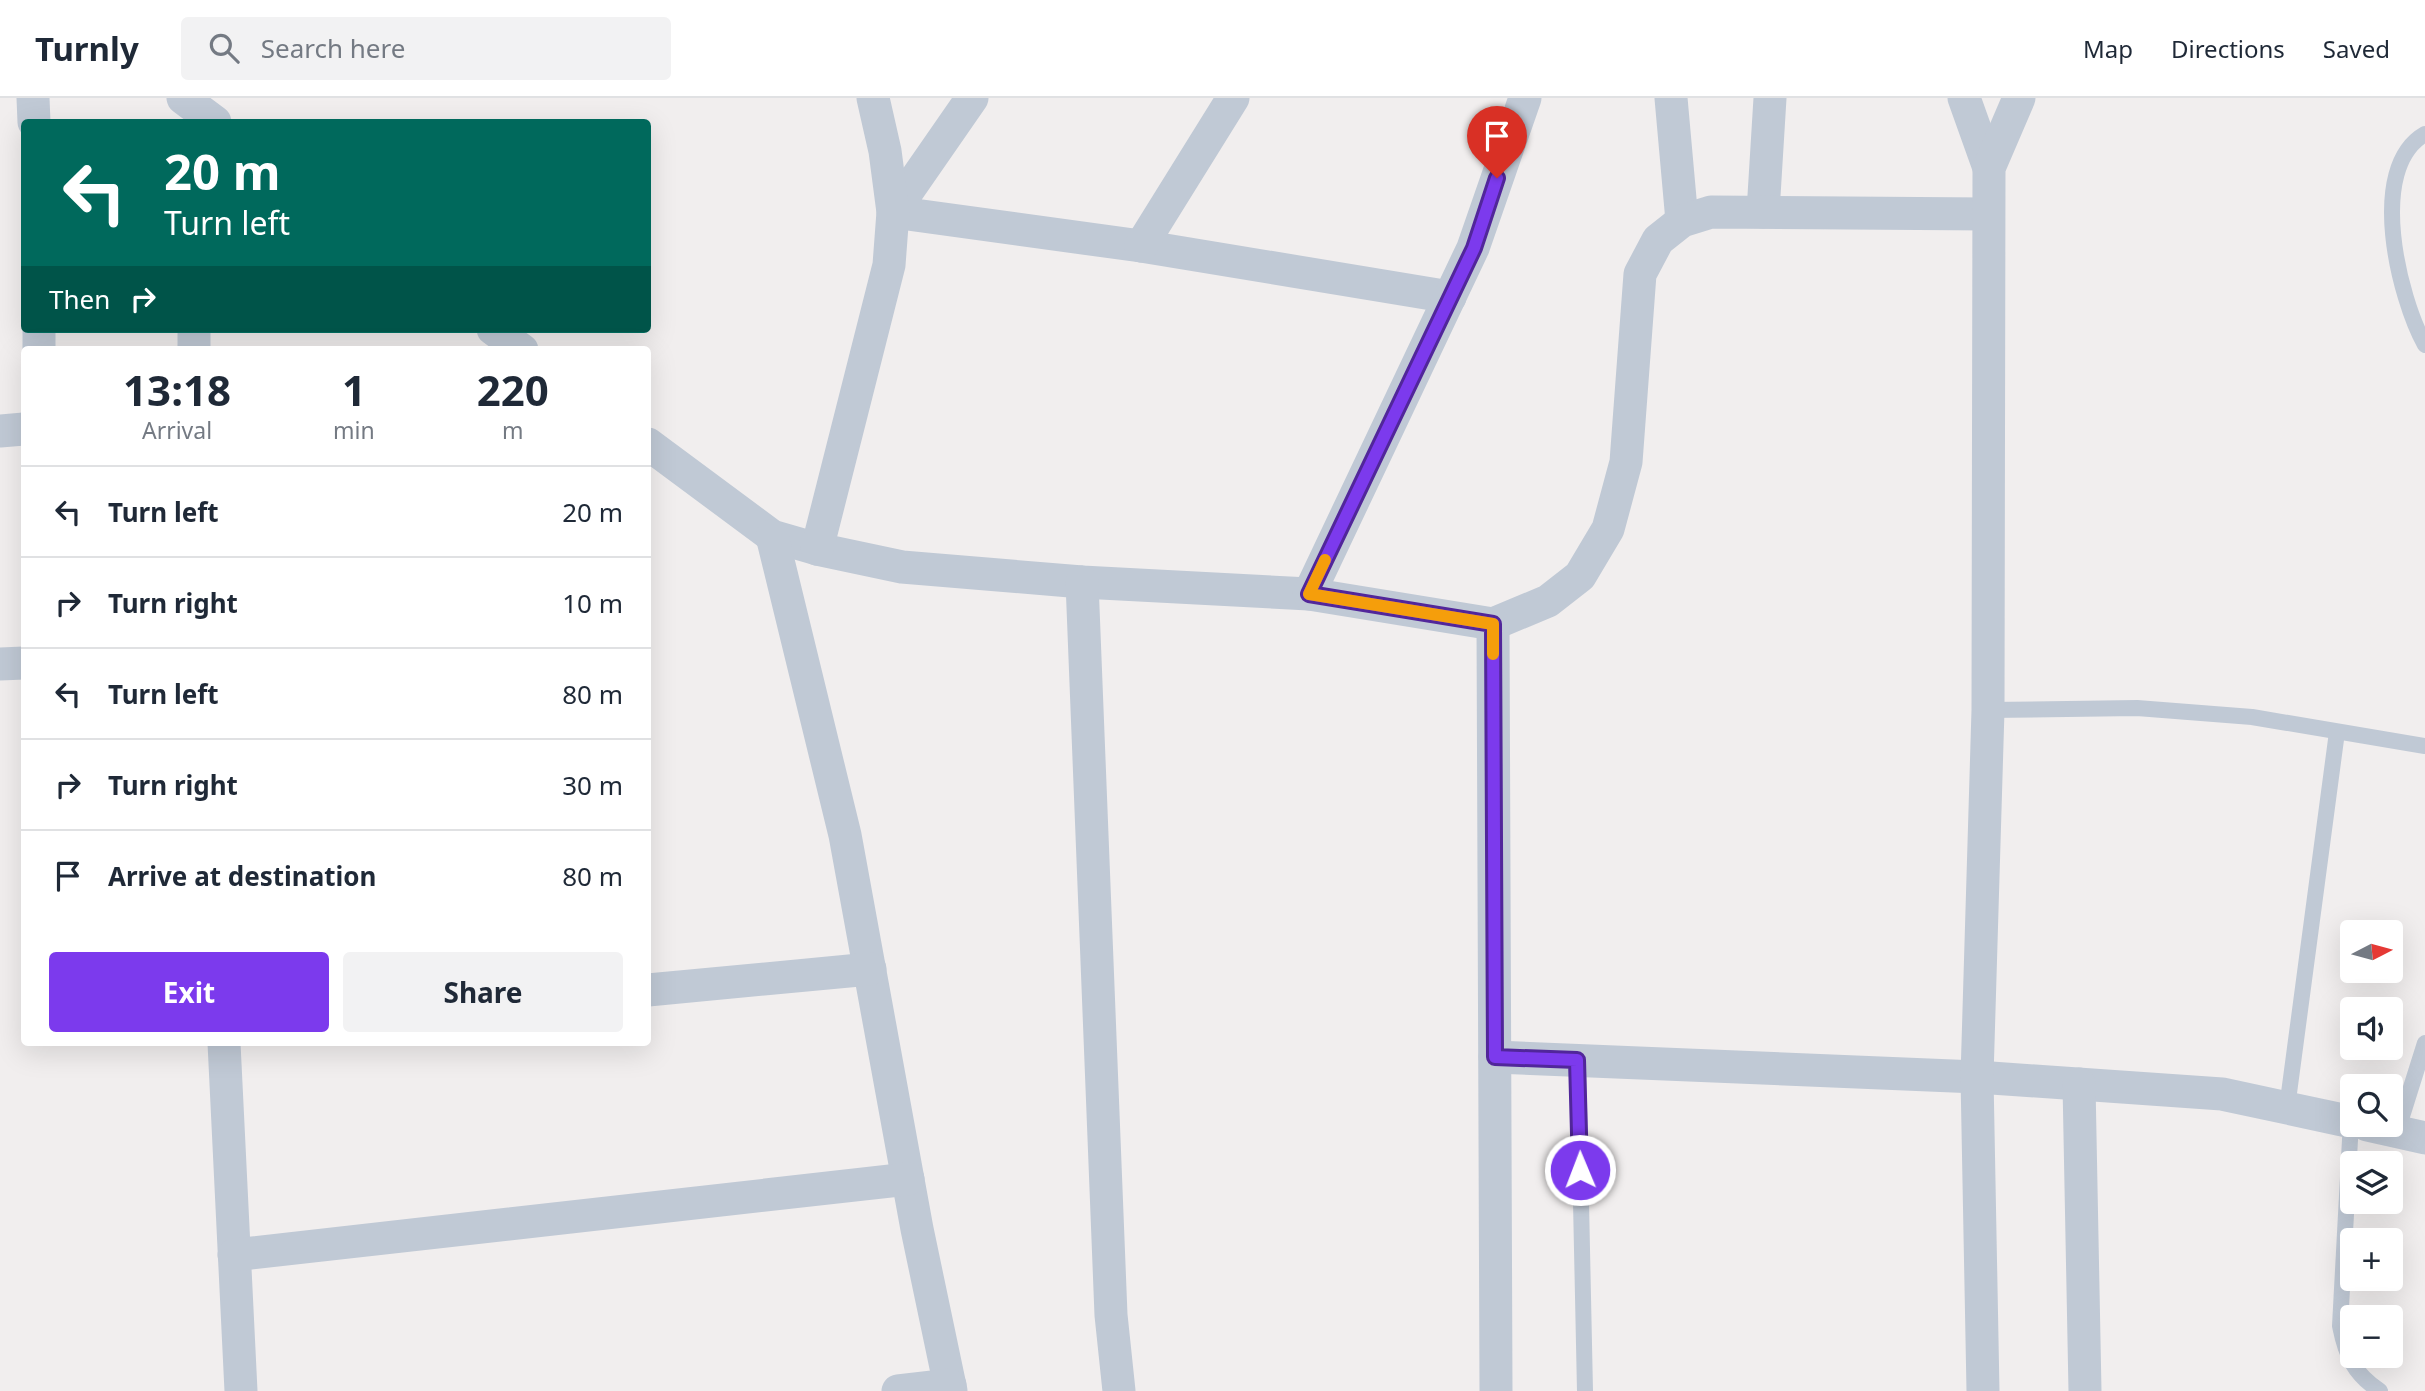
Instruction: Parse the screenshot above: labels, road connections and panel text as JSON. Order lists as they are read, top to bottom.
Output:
{
  "north": "right",
  "page": {
    "header": "Turnly",
    "search": "Search here",
    "nav": ["Map", "Directions", "Saved"],
    "turn": ["20 m", "Turn left"],
    "then": "Then",
    "eta": [
      "13:18",
      "Arrival",
      "1",
      "min",
      "220",
      "m"
    ],
    "list": [
      {
        "name": "Turn left",
        "value": "20 m"
      },
      {
        "name": "Turn right",
        "value": "10 m"
      },
      {
        "name": "Turn left",
        "value": "80 m"
      },
      {
        "name": "Turn right",
        "value": "30 m"
      },
      {
        "name": "Arrive at destination",
        "value": "80 m"
      }
    ],
    "map_buttons": ["+", "−"],
    "buttons": ["Exit", "Share"]
  }
}
